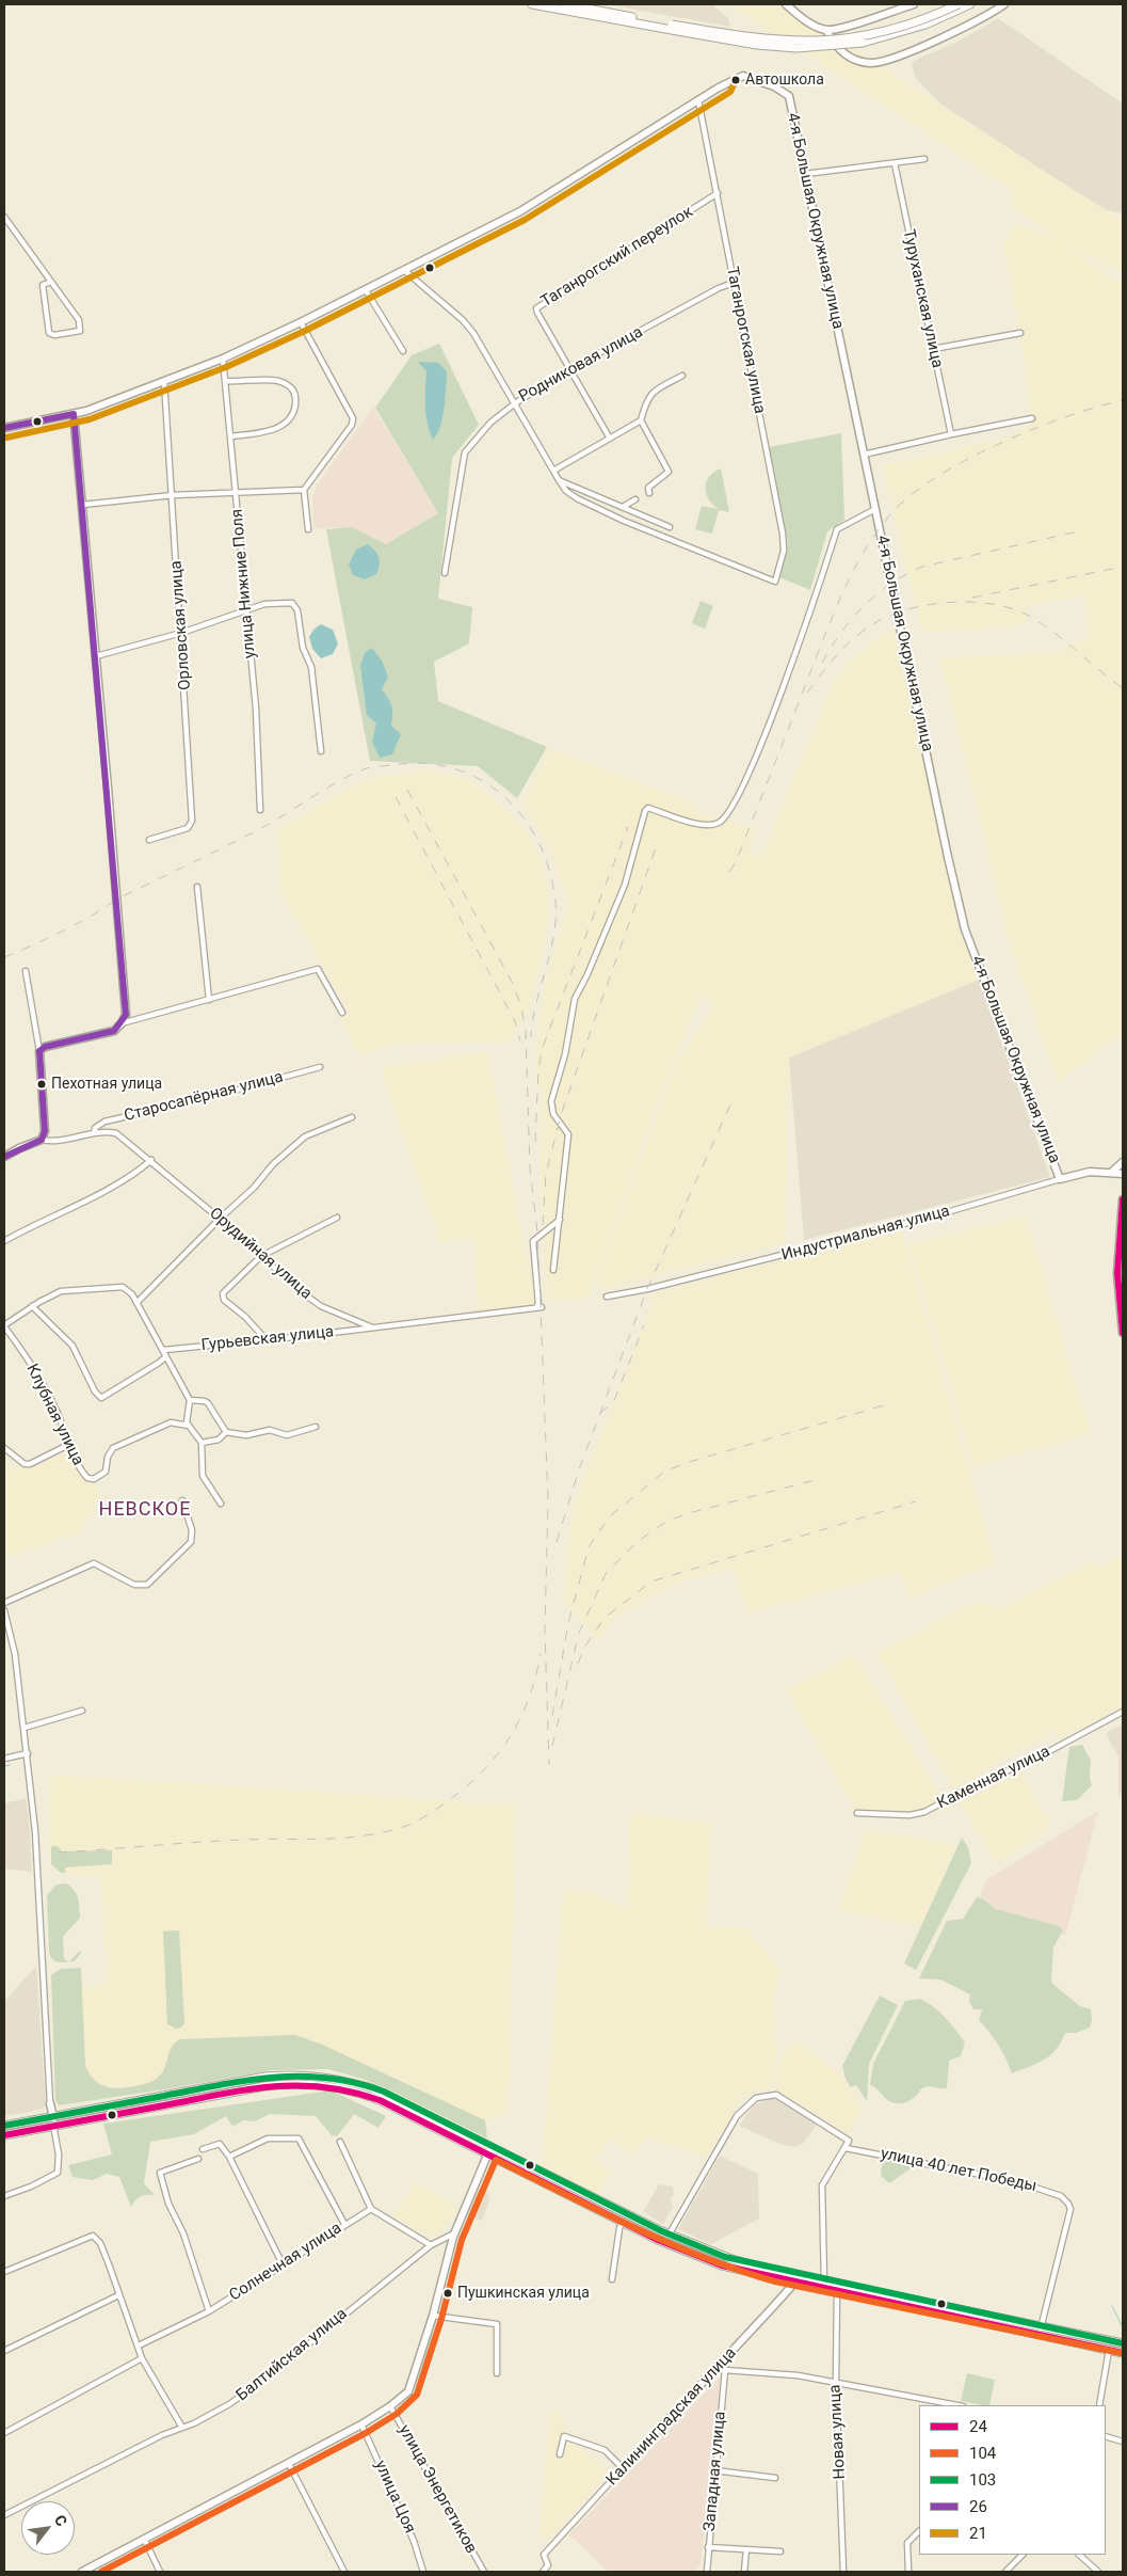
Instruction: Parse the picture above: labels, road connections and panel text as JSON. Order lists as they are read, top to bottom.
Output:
{
  "streets": {
    "street": [
      "4-я Большая Окружная улица",
      "Таганрогский переулок",
      "Туруханская улица",
      "Таганрогская улица",
      "Родниковая улица",
      "улица Нижние Поля",
      "Орловская улица",
      "Старосапёрная улица",
      "Индустриальная улица",
      "Орудийная улица",
      "Гурьевская улица",
      "Клубная улица",
      "Каменная улица",
      "улица 40 лет Победы",
      "Солнечная улица",
      "Балтийская улица",
      "Калининградская улица",
      "Новая улица",
      "Западная улица",
      "улица Энергетиков",
      "улица Цоя"
    ]
  },
  "crossings": [
    ["4-я Большая Окружная улица", "Таганрогская улица"],
    ["4-я Большая Окружная улица", "Индустриальная улица"],
    ["Таганрогский переулок", "Таганрогская улица"],
    ["Таганрогский переулок", "Родниковая улица"],
    ["Таганрогская улица", "Родниковая улица"],
    ["Старосапёрная улица", "Орудийная улица"],
    ["Орудийная улица", "Гурьевская улица"]
  ],
  "districts": ["НЕВСКОЕ"],
  "places": ["Автошкола", "Пехотная улица", "Пушкинская улица"],
  "lines": [
    "transit line 21",
    "transit line 26",
    "transit line 24",
    "transit line 103",
    "transit line 104"
  ],
  "legend": [
    "24",
    "104",
    "103",
    "26",
    "21"
  ],
  "north": "top right"
}
